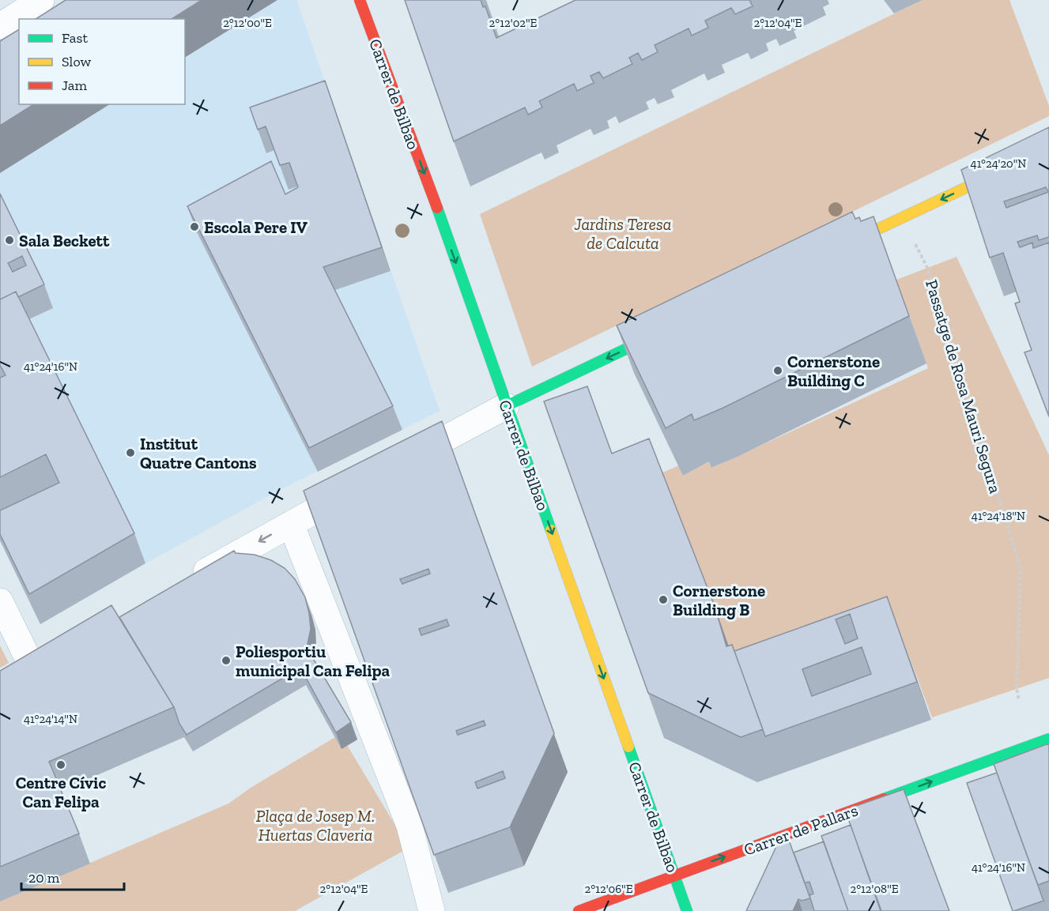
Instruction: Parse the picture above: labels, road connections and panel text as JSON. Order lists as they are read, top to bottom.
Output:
{
  "streets": {
    "main road": ["Carrer de Bilbao", "Carrer de Pallars"],
    "path": ["Passatge de Rosa Mauri Segura"]
  },
  "crossings": [
    ["Carrer de Bilbao", "Carrer de Pallars"]
  ],
  "one_way": ["Carrer de Bilbao", "Carrer de Pallars"],
  "parks": ["Jardins Teresa de Calcuta", "Plaça de Josep M. Huertas Claveria"],
  "places": [
    "Escola Pere IV",
    "Sala Beckett",
    "Cornerstone Building C",
    "Institut Quatre Cantons",
    "Cornerstone Building B",
    "Poliesportiu municipal Can Felipa",
    "Centre Cívic Can Felipa"
  ],
  "legend": ["Fast", "Slow", "Jam"],
  "scale_bar": "20 m",
  "coordinates": [
    "2°12'00\"E",
    "2°12'02\"E",
    "2°12'04\"E",
    "41°24'20\"N",
    "41°24'16\"N",
    "41°24'18\"N",
    "41°24'14\"N",
    "2°12'06\"E",
    "2°12'08\"E"
  ]
}
